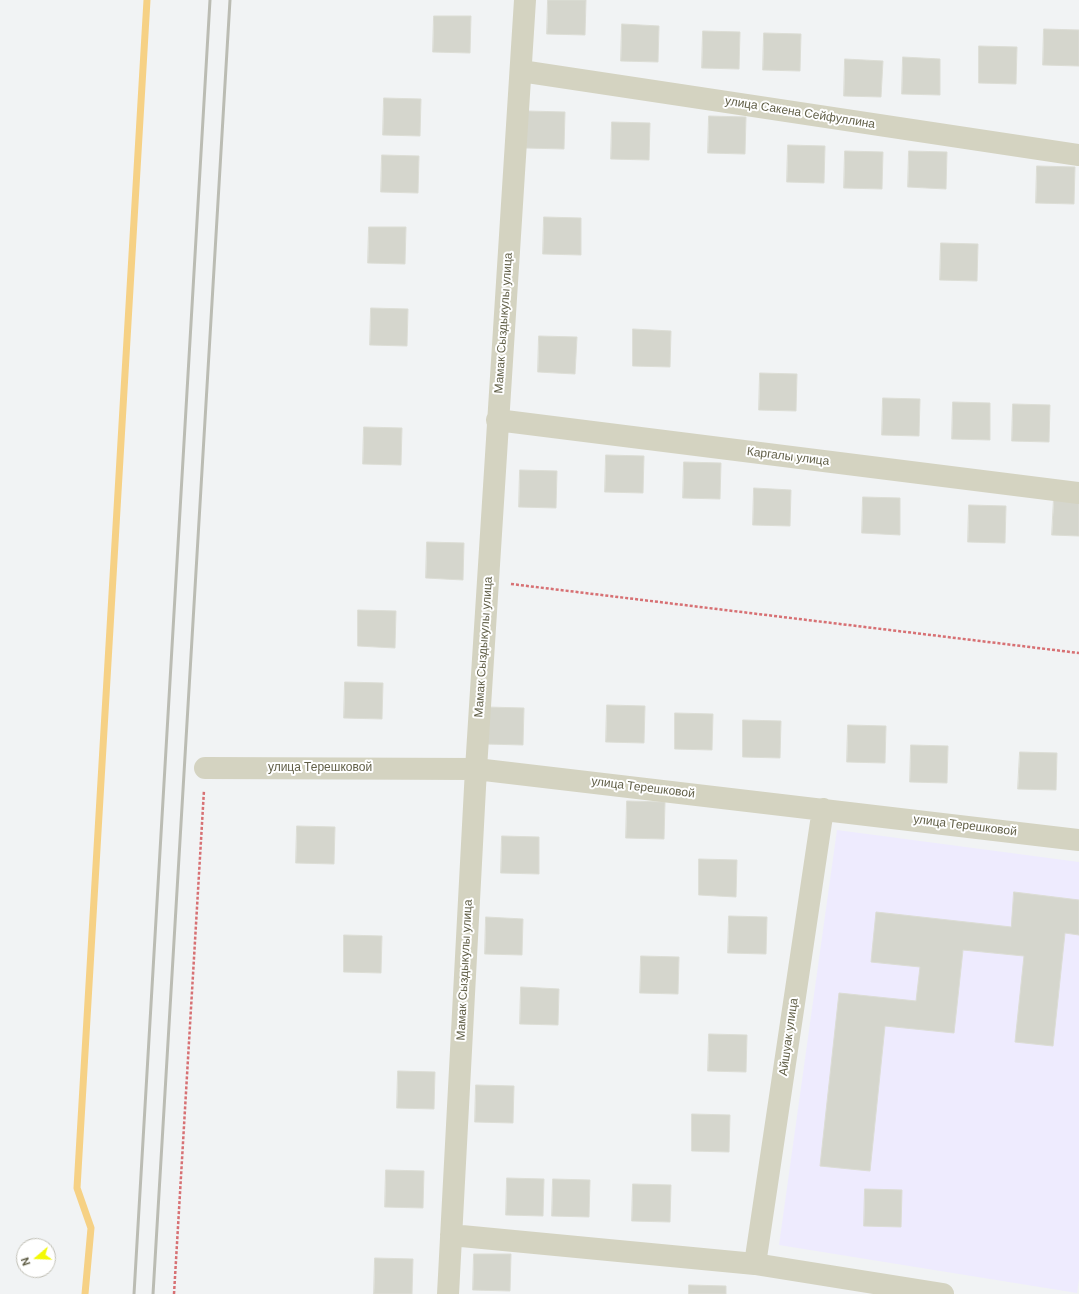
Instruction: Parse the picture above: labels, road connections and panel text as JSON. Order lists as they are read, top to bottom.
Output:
{
  "streets": {
    "street": [
      "улица Сакена Сейфуллина",
      "Мамак Сыздыкулы улица",
      "Каргалы улица",
      "улица Терешковой",
      "Айшуак улица"
    ]
  },
  "crossings": [
    ["улица Сакена Сейфуллина", "Мамак Сыздыкулы улица"],
    ["Мамак Сыздыкулы улица", "Каргалы улица"],
    ["Мамак Сыздыкулы улица", "улица Терешковой"],
    ["улица Терешковой", "Айшуак улица"]
  ],
  "north": "left"
}
